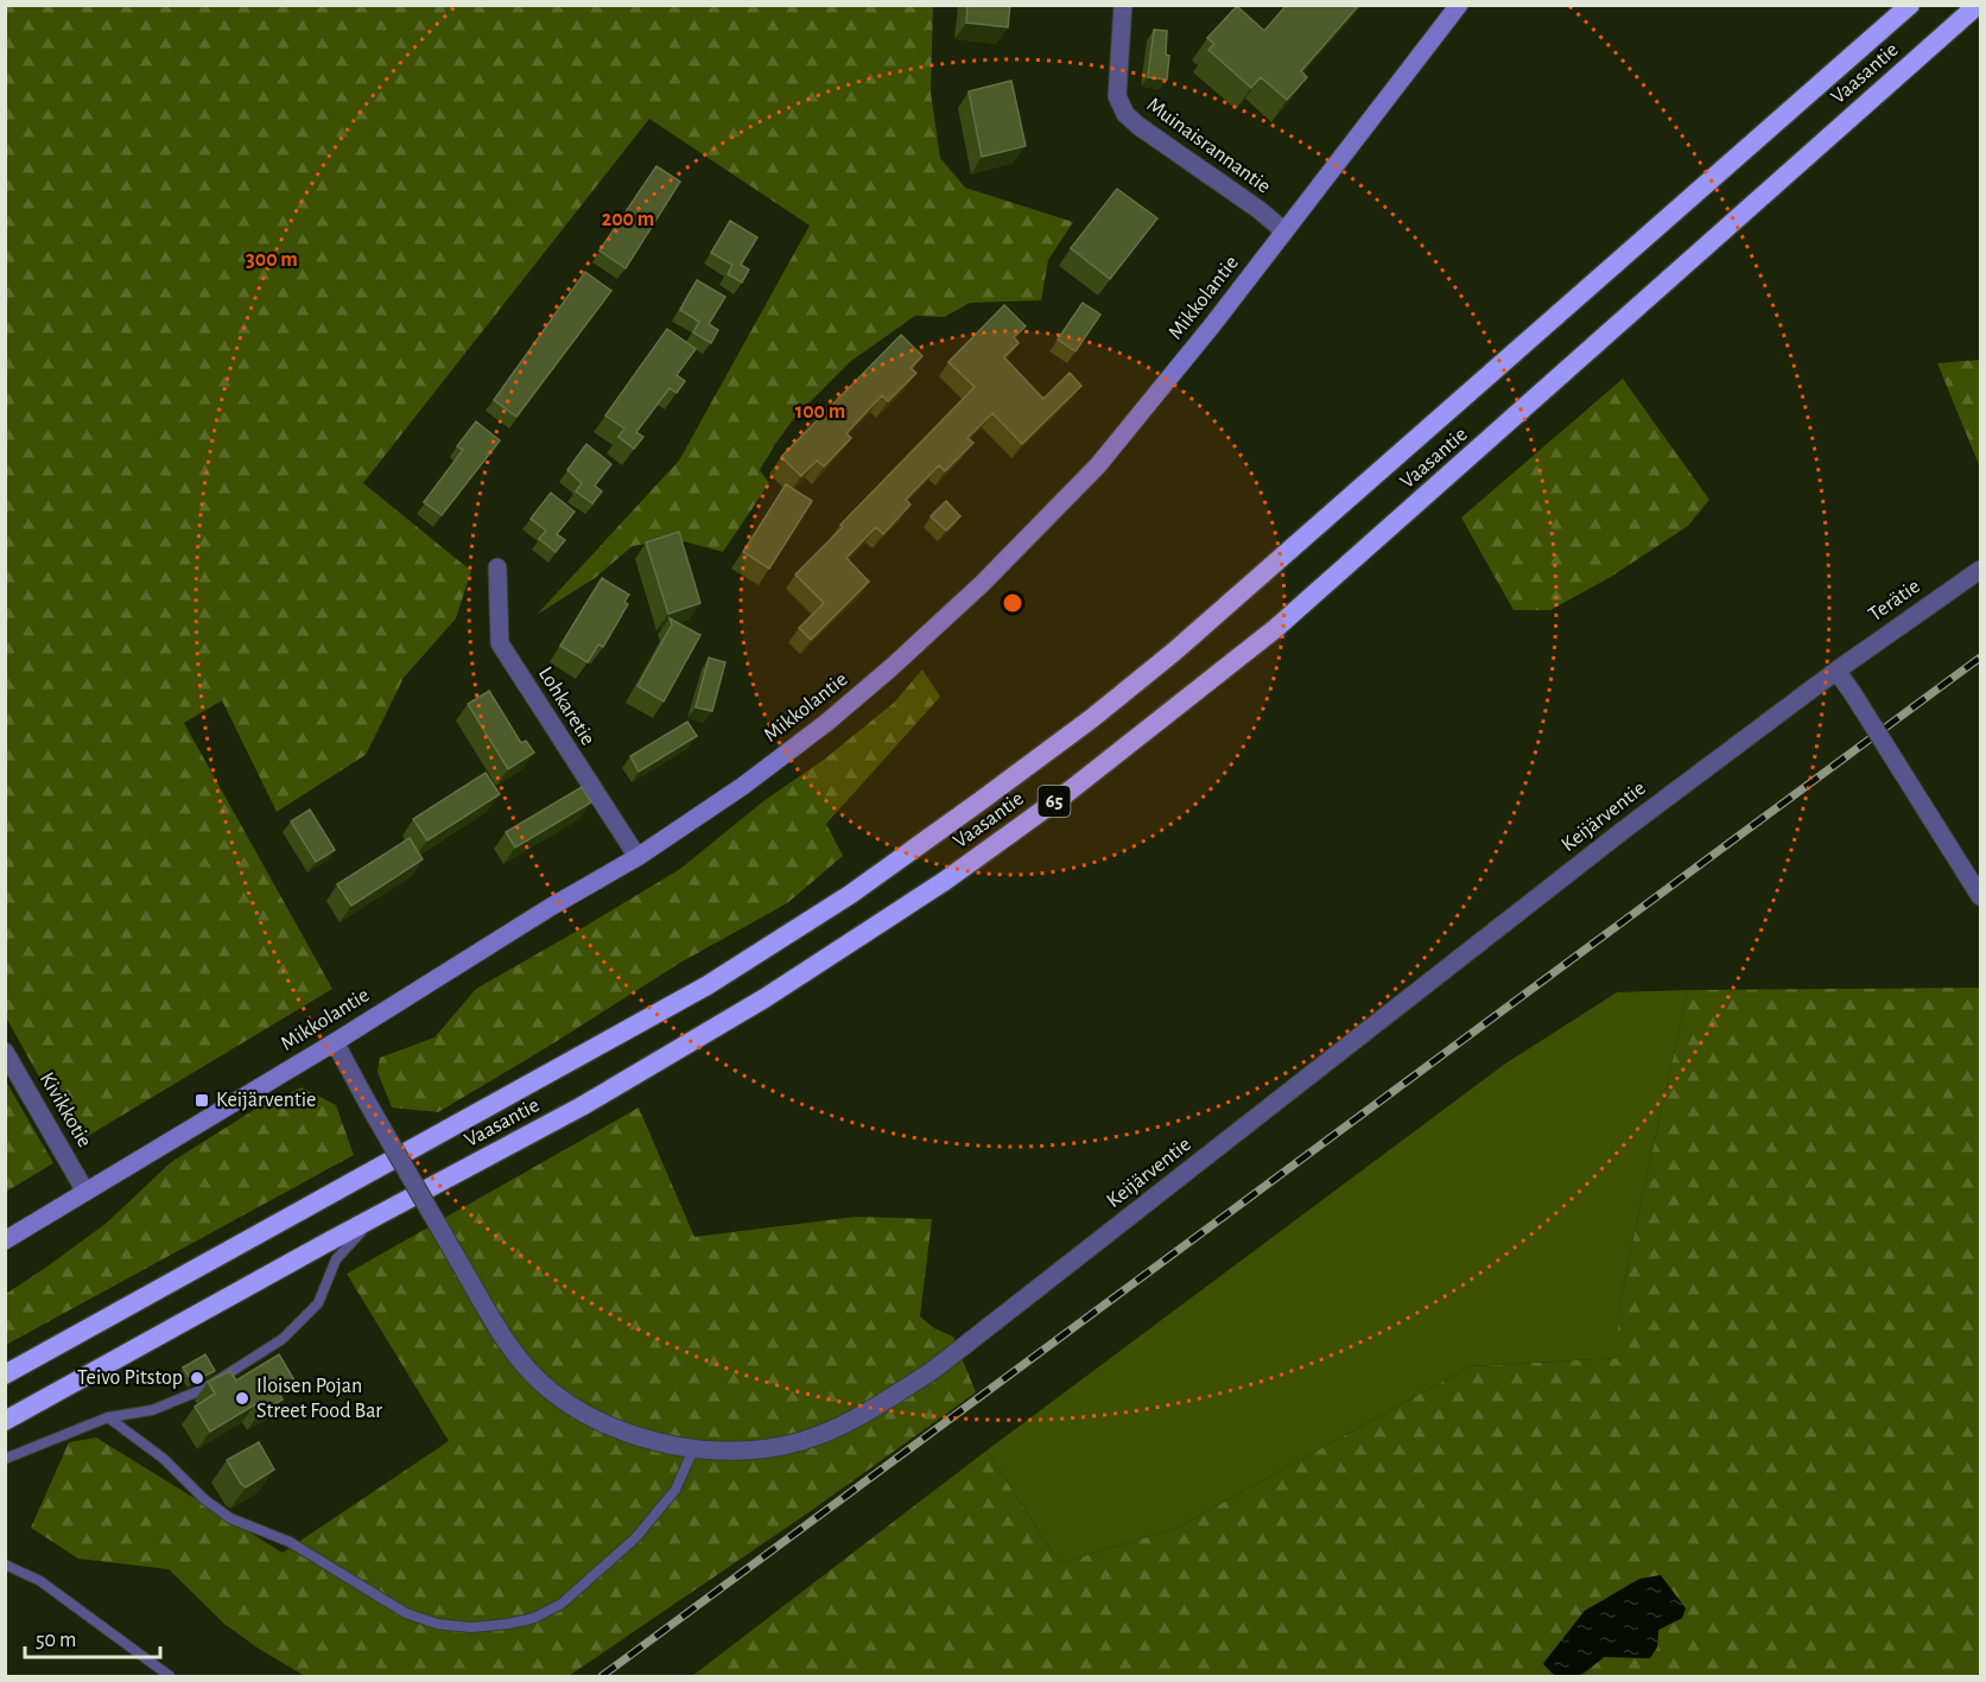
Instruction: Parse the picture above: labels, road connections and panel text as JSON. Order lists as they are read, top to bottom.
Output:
{
  "streets": {
    "highway": ["Vaasantie", "65"],
    "main road": ["Mikkolantie"],
    "street": [
      "Muinaisrannantie",
      "Terätie",
      "Lohkaretie",
      "Keijärventie",
      "Kivikkotie"
    ]
  },
  "crossings": [
    ["Muinaisrannantie", "Mikkolantie"],
    ["Mikkolantie", "Lohkaretie"],
    ["Mikkolantie", "Keijärventie"],
    ["Mikkolantie", "Kivikkotie"],
    ["Terätie", "Keijärventie"]
  ],
  "places": {
    "transit": ["Keijärventie"],
    "other": ["Teivo Pitstop", "Iloisen Pojan Street Food Bar"]
  },
  "scale_bar": "50 m",
  "rings": ["200 m", "300 m", "100 m"]
}
